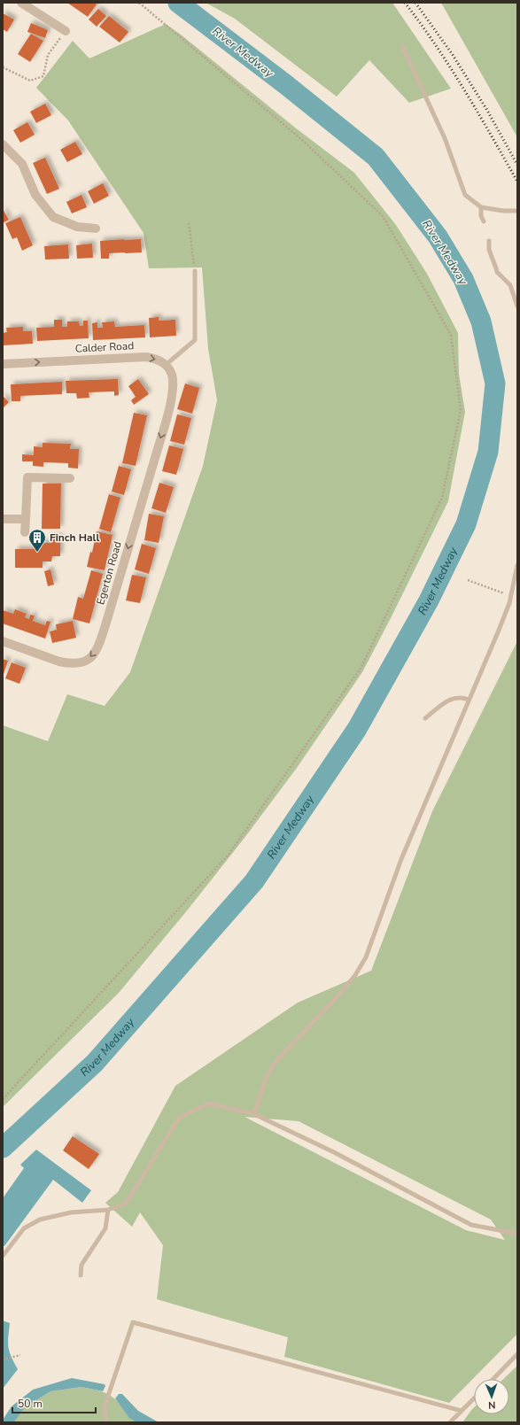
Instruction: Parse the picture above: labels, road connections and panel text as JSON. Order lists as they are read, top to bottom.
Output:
{
  "streets": {
    "street": ["Calder Road", "Egerton Road"]
  },
  "crossings": [
    ["Calder Road", "Egerton Road"]
  ],
  "one_way": ["Calder Road"],
  "water": ["River Medway"],
  "places": {
    "building": ["Finch Hall"]
  },
  "scale_bar": "50 m",
  "north": "bottom"
}
